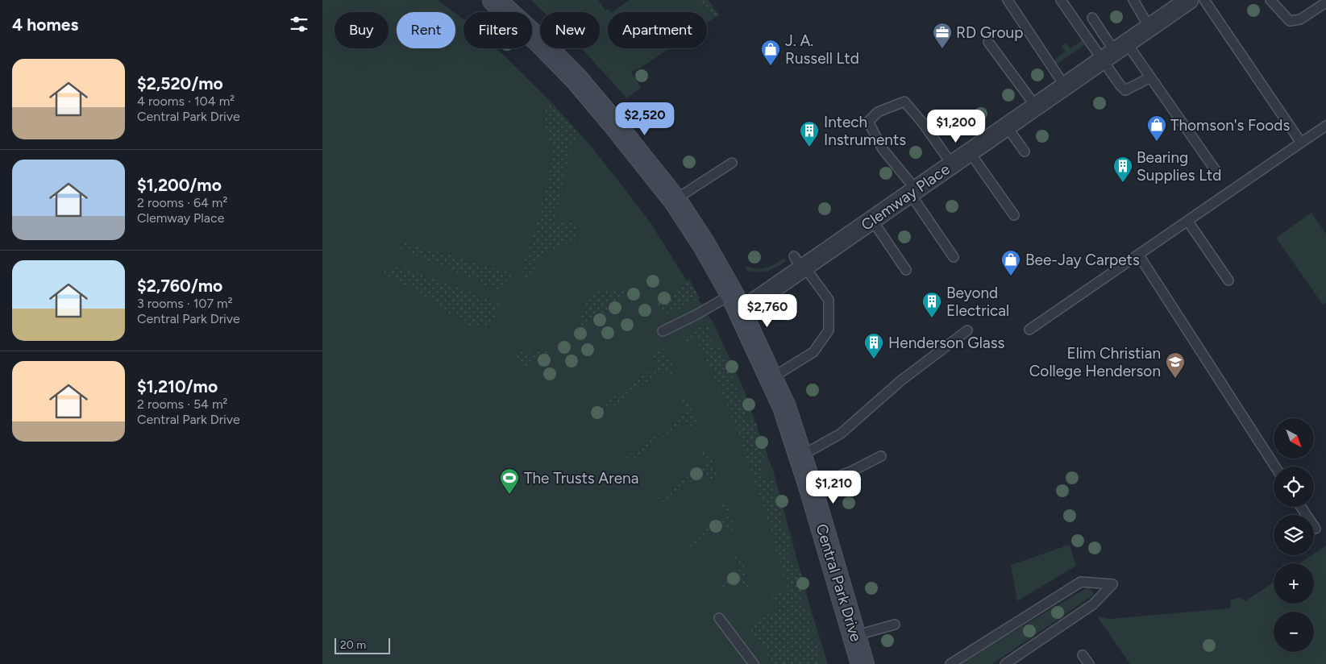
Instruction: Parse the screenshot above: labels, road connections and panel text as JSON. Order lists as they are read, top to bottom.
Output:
{
  "streets": {
    "main road": ["Central Park Drive"],
    "street": ["Clemway Place"]
  },
  "crossings": [
    ["Clemway Place", "Central Park Drive"]
  ],
  "places": {
    "office": ["RD Group"],
    "shop": ["J. A. Russell Ltd", "Thomson's Foods", "Bee-Jay Carpets"],
    "building": [
      "Intech Instruments",
      "Bearing Supplies Ltd",
      "Beyond Electrical",
      "Henderson Glass"
    ],
    "school or university": ["Elim Christian College Henderson"],
    "sports": ["The Trusts Arena"]
  },
  "scale_bar": "20 m",
  "north": "bottom right",
  "page": {
    "heading": "4 homes",
    "chip": [
      "Buy",
      "Rent",
      "Filters",
      "New",
      "Apartment"
    ],
    "list": [
      {
        "name": "$2,520/mo",
        "note": "4 rooms · 104 m² · Central Park Drive"
      },
      {
        "name": "$1,200/mo",
        "note": "2 rooms · 64 m² · Clemway Place"
      },
      {
        "name": "$2,760/mo",
        "note": "3 rooms · 107 m² · Central Park Drive"
      },
      {
        "name": "$1,210/mo",
        "note": "2 rooms · 54 m² · Central Park Drive"
      }
    ],
    "price": [
      "$2,520",
      "$1,200",
      "$2,760",
      "$1,210"
    ],
    "map_buttons": ["+", "−"],
    "scale": "20 m"
  }
}
